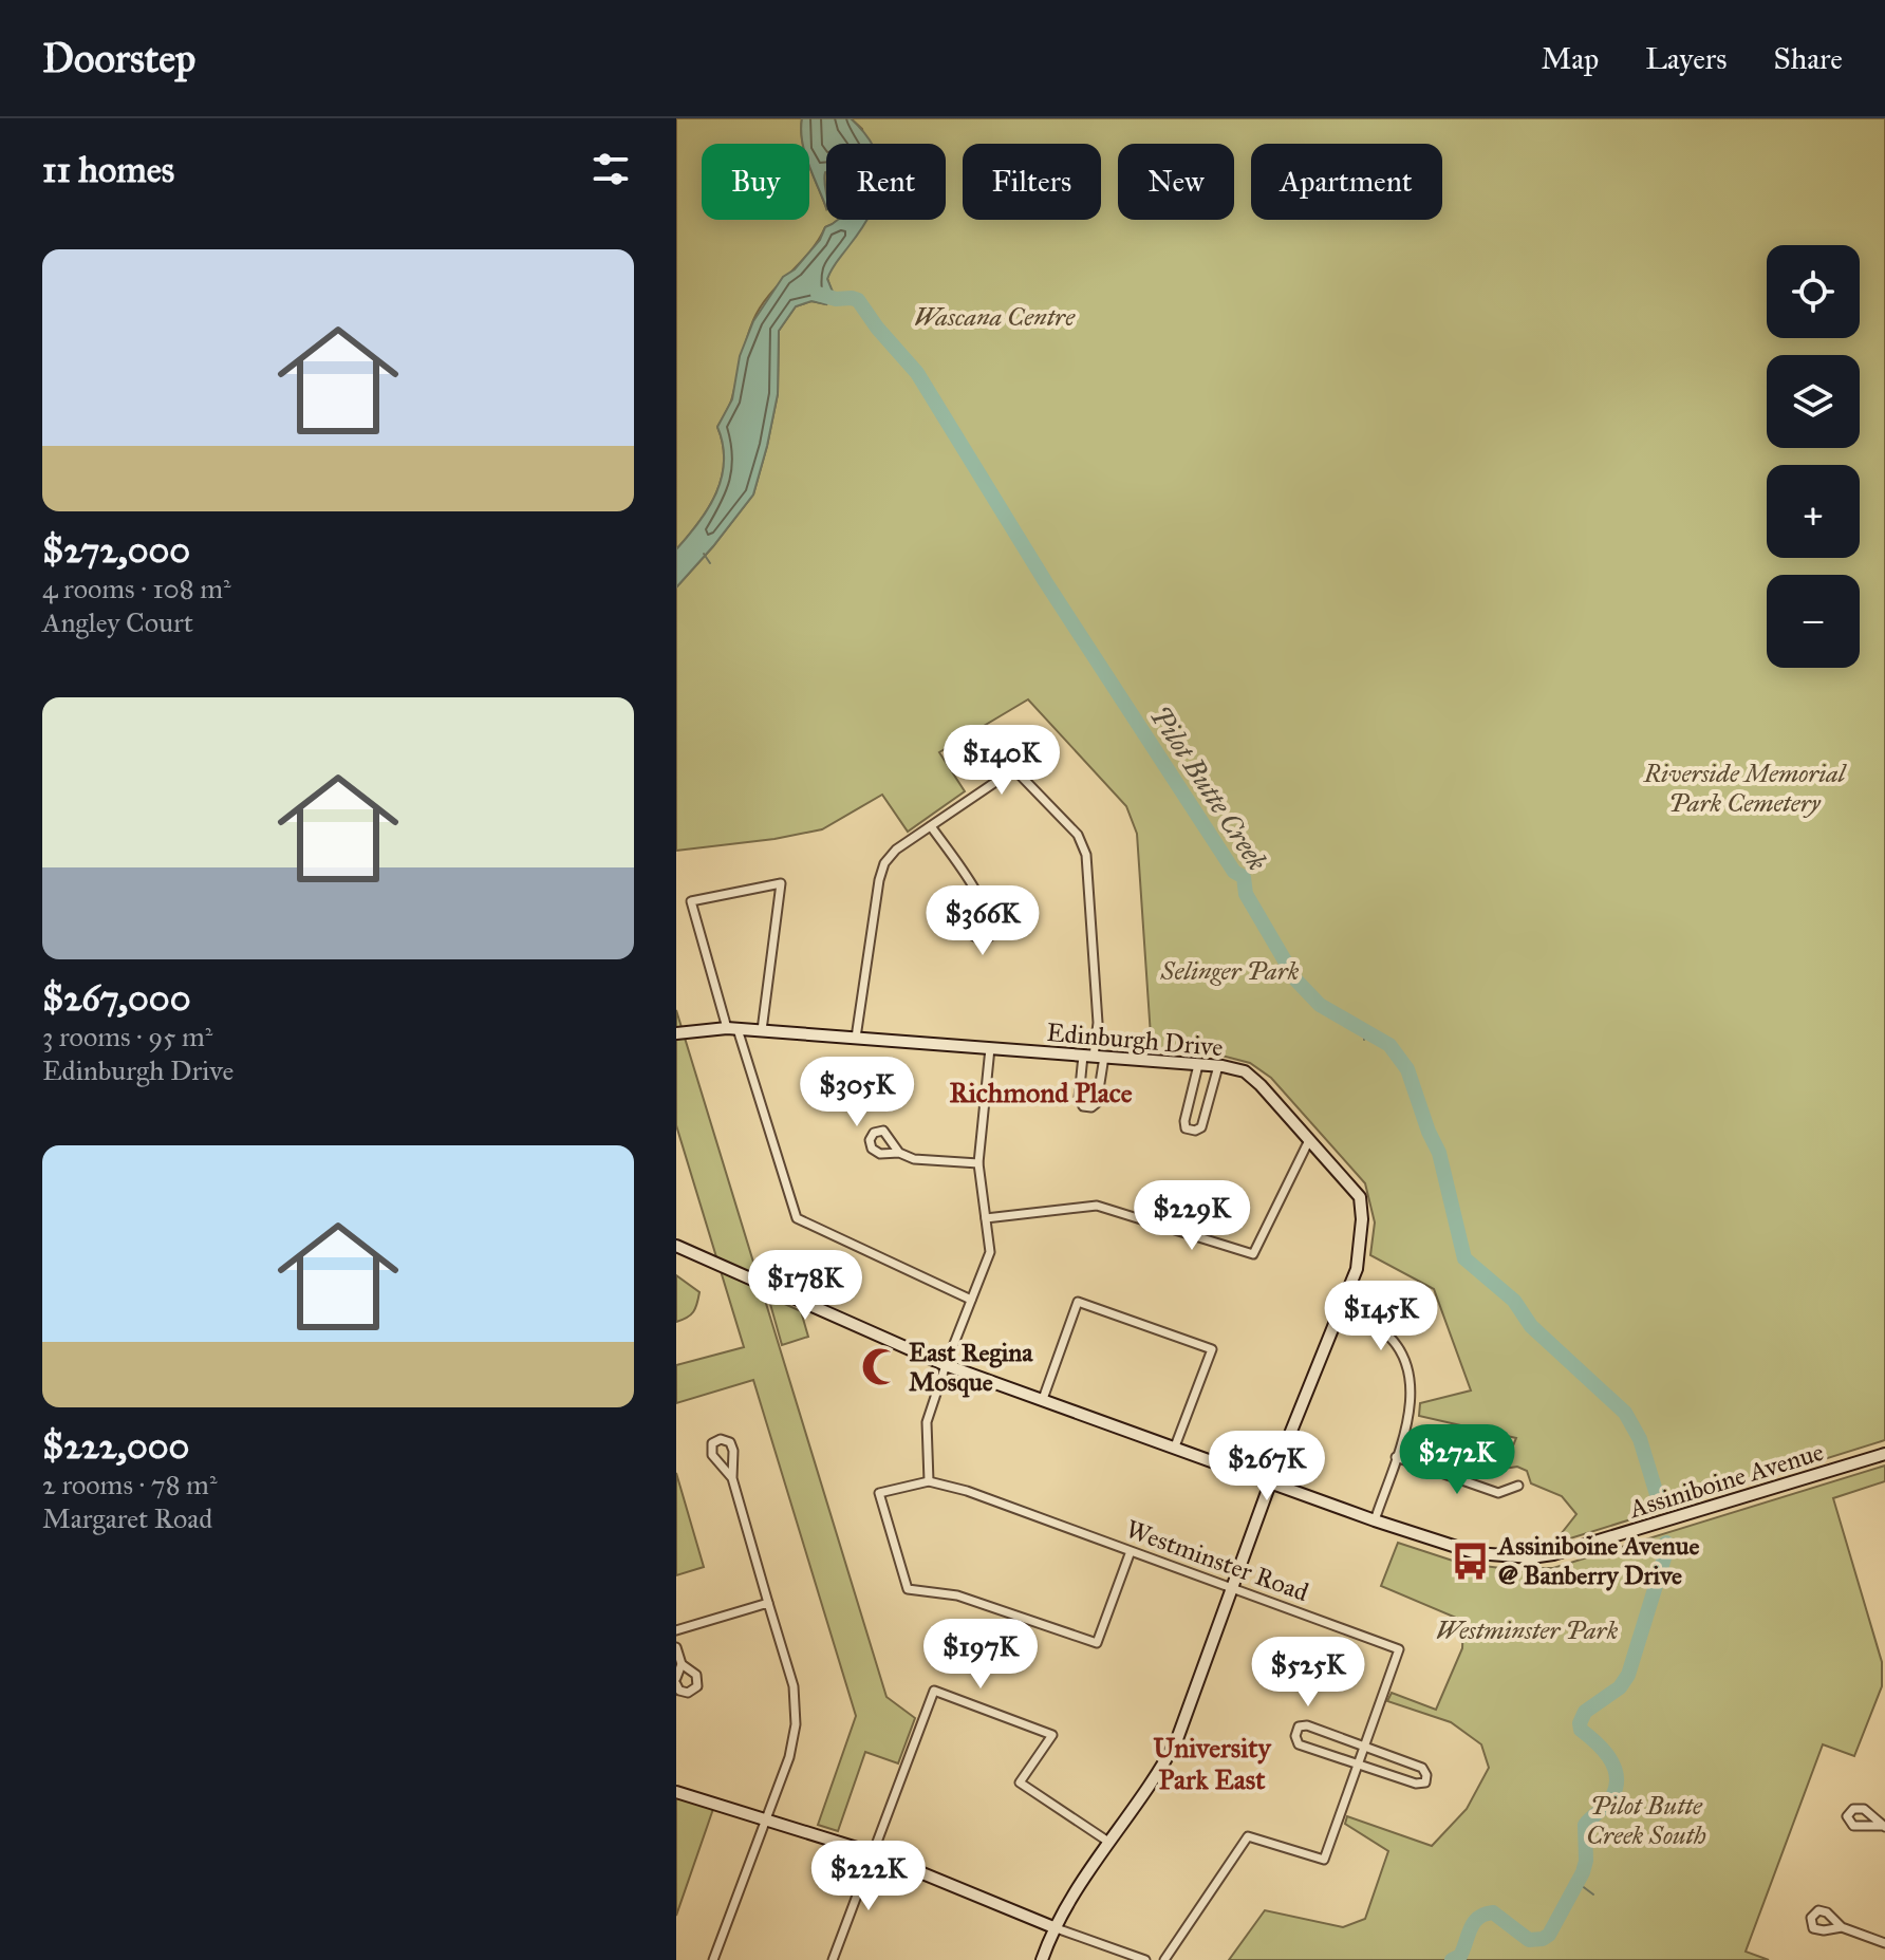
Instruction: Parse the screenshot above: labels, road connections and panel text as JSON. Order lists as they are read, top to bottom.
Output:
{
  "streets": {
    "street": ["Edinburgh Drive", "Assiniboine Avenue", "Westminster Road"]
  },
  "crossings": [
    ["Edinburgh Drive", "Assiniboine Avenue"],
    ["Edinburgh Drive", "Westminster Road"]
  ],
  "districts": ["Richmond Place", "University Park East"],
  "water": ["Pilot Butte Creek"],
  "parks": [
    "Wascana Centre",
    "Riverside Memorial Park Cemetery",
    "Selinger Park",
    "Westminster Park",
    "Pilot Butte Creek South"
  ],
  "places": {
    "mosque": ["East Regina Mosque"],
    "bus stop": ["Assiniboine Avenue @ Banberry Drive"]
  },
  "page": {
    "header": "Doorstep",
    "nav": ["Map", "Layers", "Share"],
    "heading": "11 homes",
    "chip": [
      "Buy",
      "Rent",
      "Filters",
      "New",
      "Apartment"
    ],
    "list": [
      {
        "name": "$272,000",
        "note": "4 rooms · 108 m² · Angley Court"
      },
      {
        "name": "$267,000",
        "note": "3 rooms · 95 m² · Edinburgh Drive"
      },
      {
        "name": "$222,000",
        "note": "2 rooms · 78 m² · Margaret Road"
      }
    ],
    "map_buttons": ["+", "−"],
    "price": [
      "$140K",
      "$366K",
      "$305K",
      "$229K",
      "$178K",
      "$145K",
      "$272K",
      "$267K",
      "$197K",
      "$525K",
      "$222K"
    ]
  }
}
